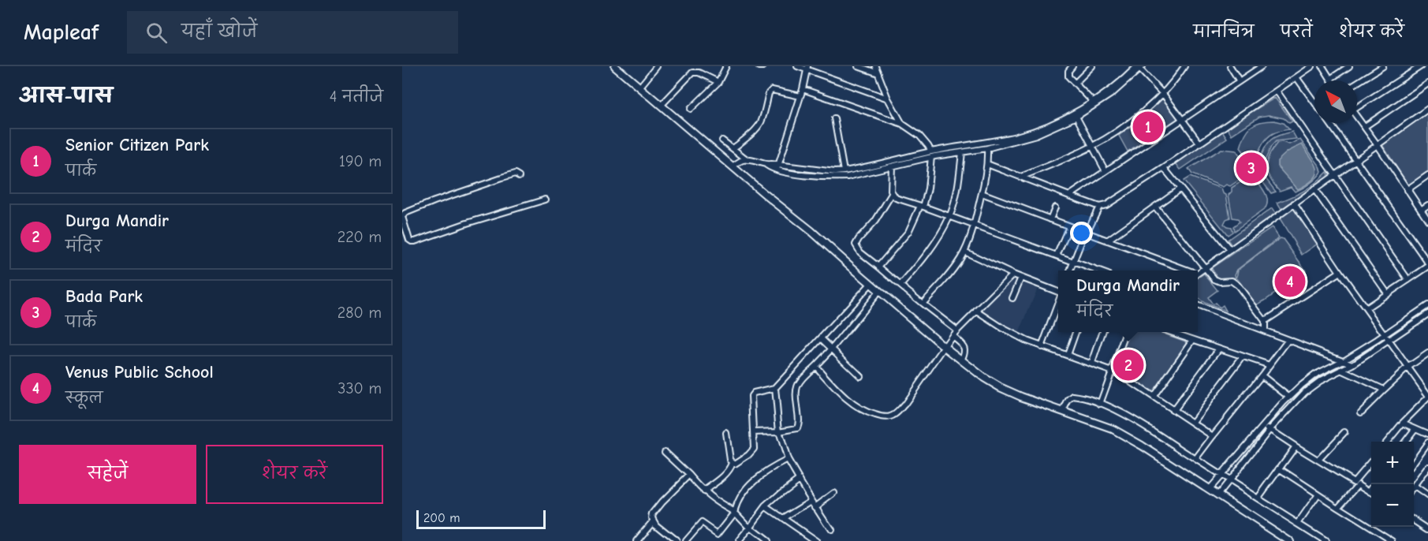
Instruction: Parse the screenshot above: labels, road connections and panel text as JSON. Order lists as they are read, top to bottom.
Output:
{
  "scale_bar": "200 m",
  "north": "top left",
  "page": {
    "header": "Mapleaf",
    "search": "यहाँ खोजें",
    "nav": ["मानचित्र", "परतें", "शेयर करें"],
    "heading": ["आस-पास", "4 नतीजे"],
    "pins": [
      "1",
      "3",
      "4",
      "2"
    ],
    "list": [
      {
        "mark": "1",
        "name": "Senior Citizen Park",
        "note": "पार्क",
        "value": "190 m"
      },
      {
        "mark": "2",
        "name": "Durga Mandir",
        "note": "मंदिर",
        "value": "220 m"
      },
      {
        "mark": "3",
        "name": "Bada Park",
        "note": "पार्क",
        "value": "280 m"
      },
      {
        "mark": "4",
        "name": "Venus Public School",
        "note": "स्कूल",
        "value": "330 m"
      }
    ],
    "popup": ["Durga Mandir", "मंदिर"],
    "buttons": ["सहेजें", "शेयर करें"],
    "map_buttons": ["+", "−"],
    "scale": "200 m"
  }
}
